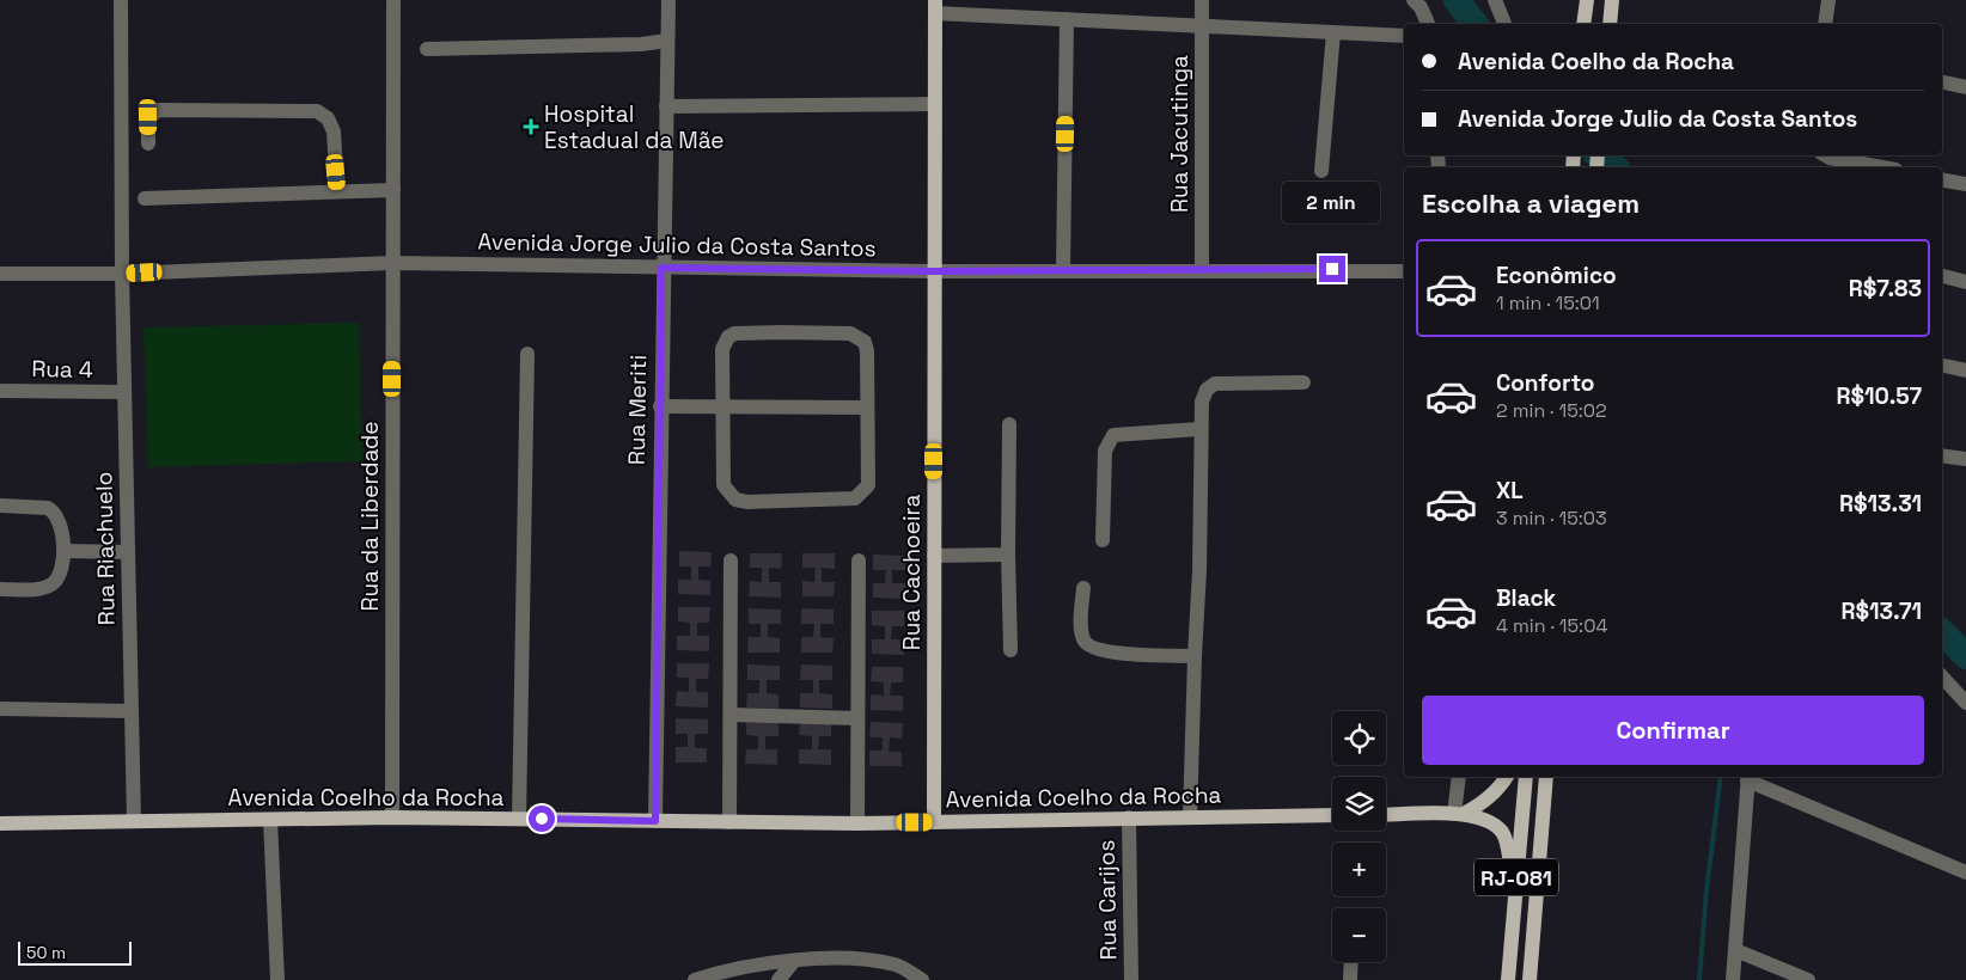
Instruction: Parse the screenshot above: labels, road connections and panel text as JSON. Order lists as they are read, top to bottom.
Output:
{
  "streets": {
    "main road": ["Rua Cachoeira", "Avenida Coelho da Rocha", "RJ-081"],
    "street": [
      "Rua Jacutinga",
      "Avenida Jorge Julio da Costa Santos",
      "Rua 4",
      "Rua Meriti",
      "Rua da Liberdade",
      "Rua Riachuelo",
      "Rua Carijos"
    ]
  },
  "crossings": [
    ["Rua Jacutinga", "Avenida Jorge Julio da Costa Santos"],
    ["Avenida Jorge Julio da Costa Santos", "Rua Meriti"],
    ["Avenida Jorge Julio da Costa Santos", "Rua da Liberdade"],
    ["Avenida Jorge Julio da Costa Santos", "Rua Riachuelo"],
    ["Avenida Jorge Julio da Costa Santos", "Rua Cachoeira"],
    ["Rua 4", "Rua Riachuelo"],
    ["Rua Meriti", "Avenida Coelho da Rocha"],
    ["Rua da Liberdade", "Avenida Coelho da Rocha"],
    ["Rua Riachuelo", "Avenida Coelho da Rocha"],
    ["Rua Cachoeira", "Avenida Coelho da Rocha"],
    ["Avenida Coelho da Rocha", "Rua Carijos"]
  ],
  "places": {
    "health": ["Hospital Estadual da Mãe"]
  },
  "scale_bar": "50 m",
  "page": {
    "banner": ["Avenida Coelho da Rocha", "Avenida Jorge Julio da Costa Santos"],
    "heading": "Escolha a viagem",
    "bubble": "2 min",
    "list": [
      {
        "name": "Econômico",
        "note": "1 min · 15:01",
        "value": "R$7.83"
      },
      {
        "name": "Conforto",
        "note": "2 min · 15:02",
        "value": "R$10.57"
      },
      {
        "name": "XL",
        "note": "3 min · 15:03",
        "value": "R$13.31"
      },
      {
        "name": "Black",
        "note": "4 min · 15:04",
        "value": "R$13.71"
      }
    ],
    "buttons": "Confirmar",
    "map_buttons": ["+", "−"],
    "scale": "50 m"
  }
}
